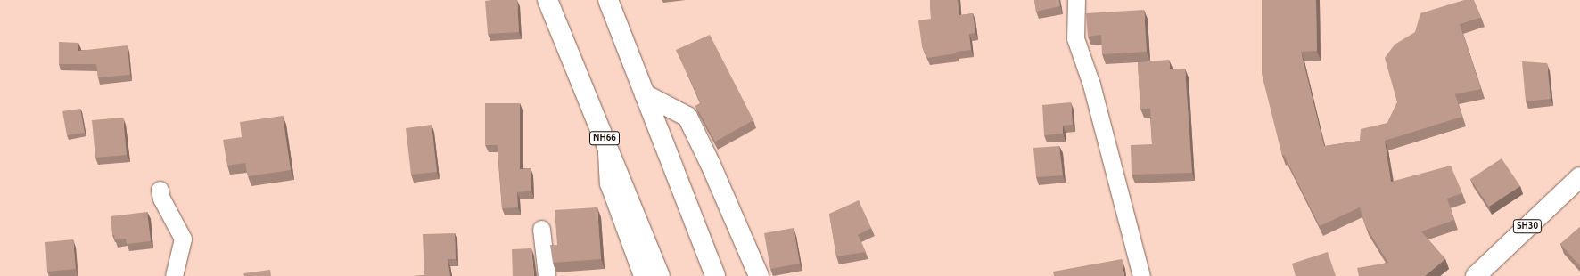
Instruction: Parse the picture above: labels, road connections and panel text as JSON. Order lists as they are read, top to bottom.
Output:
{
  "streets": {
    "main road": ["NH66", "SH30"]
  }
}
